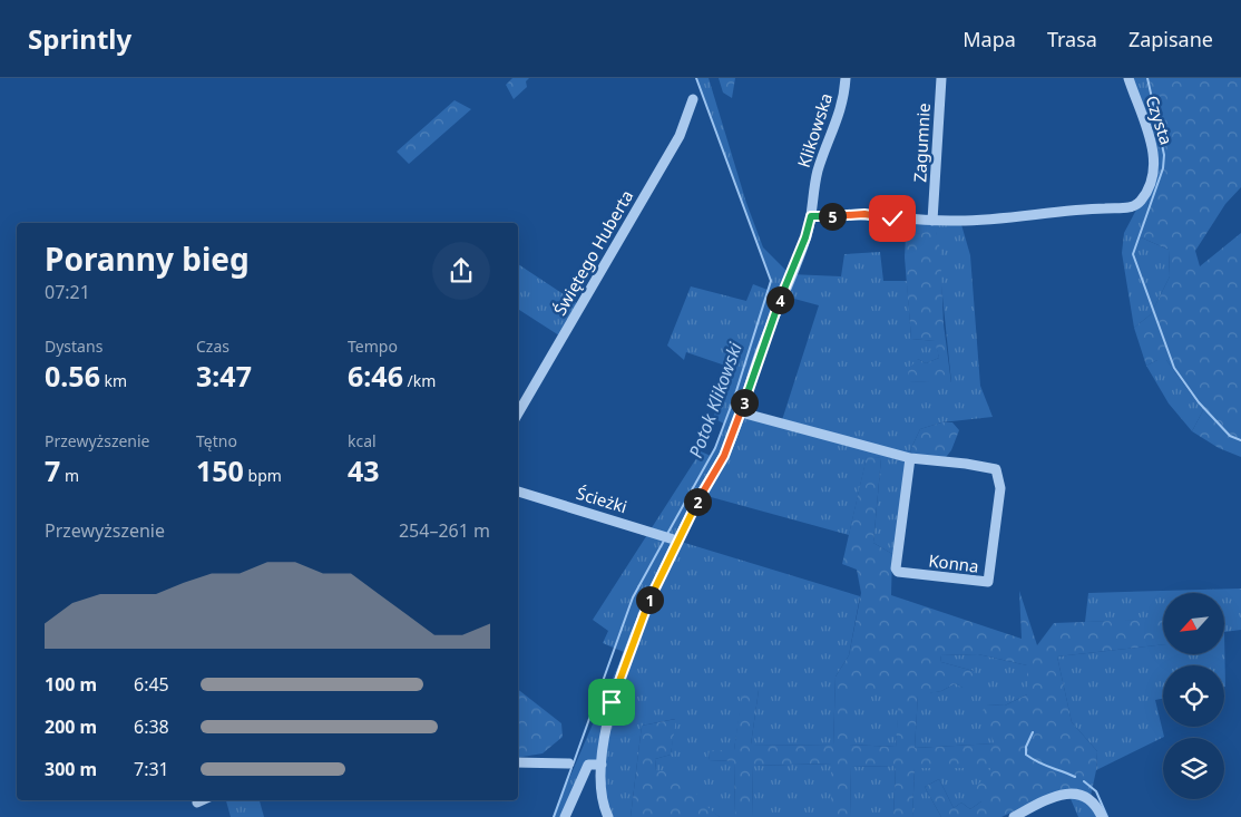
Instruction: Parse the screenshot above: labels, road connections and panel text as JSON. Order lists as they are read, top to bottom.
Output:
{
  "streets": {
    "street": [
      "Czysta",
      "Klikowska",
      "Zagumnie",
      "Świętego Huberta",
      "Ścieżki",
      "Konna"
    ]
  },
  "crossings": [
    ["Czysta", "Zagumnie"],
    ["Klikowska", "Ścieżki"],
    ["Klikowska", "Konna"]
  ],
  "water": ["Potok Klikowski"],
  "north": "bottom left",
  "page": {
    "header": "Sprintly",
    "nav": ["Mapa", "Trasa", "Zapisane"],
    "pins": [
      "5",
      "4",
      "3",
      "2",
      "1"
    ],
    "heading": ["Poranny bieg", "07:21"],
    "stats": [
      ["Dystans", "0.56 km"],
      ["Czas", "3:47"],
      ["Tempo", "6:46 /km"],
      ["Przewyższenie", "7 m"],
      ["Tętno", "150 bpm"],
      ["kcal", "43"]
    ],
    "chart": ["Przewyższenie", "254–261 m"],
    "list": [
      {
        "name": "100 m",
        "note": "6:45"
      },
      {
        "name": "200 m",
        "note": "6:38"
      },
      {
        "name": "300 m",
        "note": "7:31"
      }
    ]
  }
}
